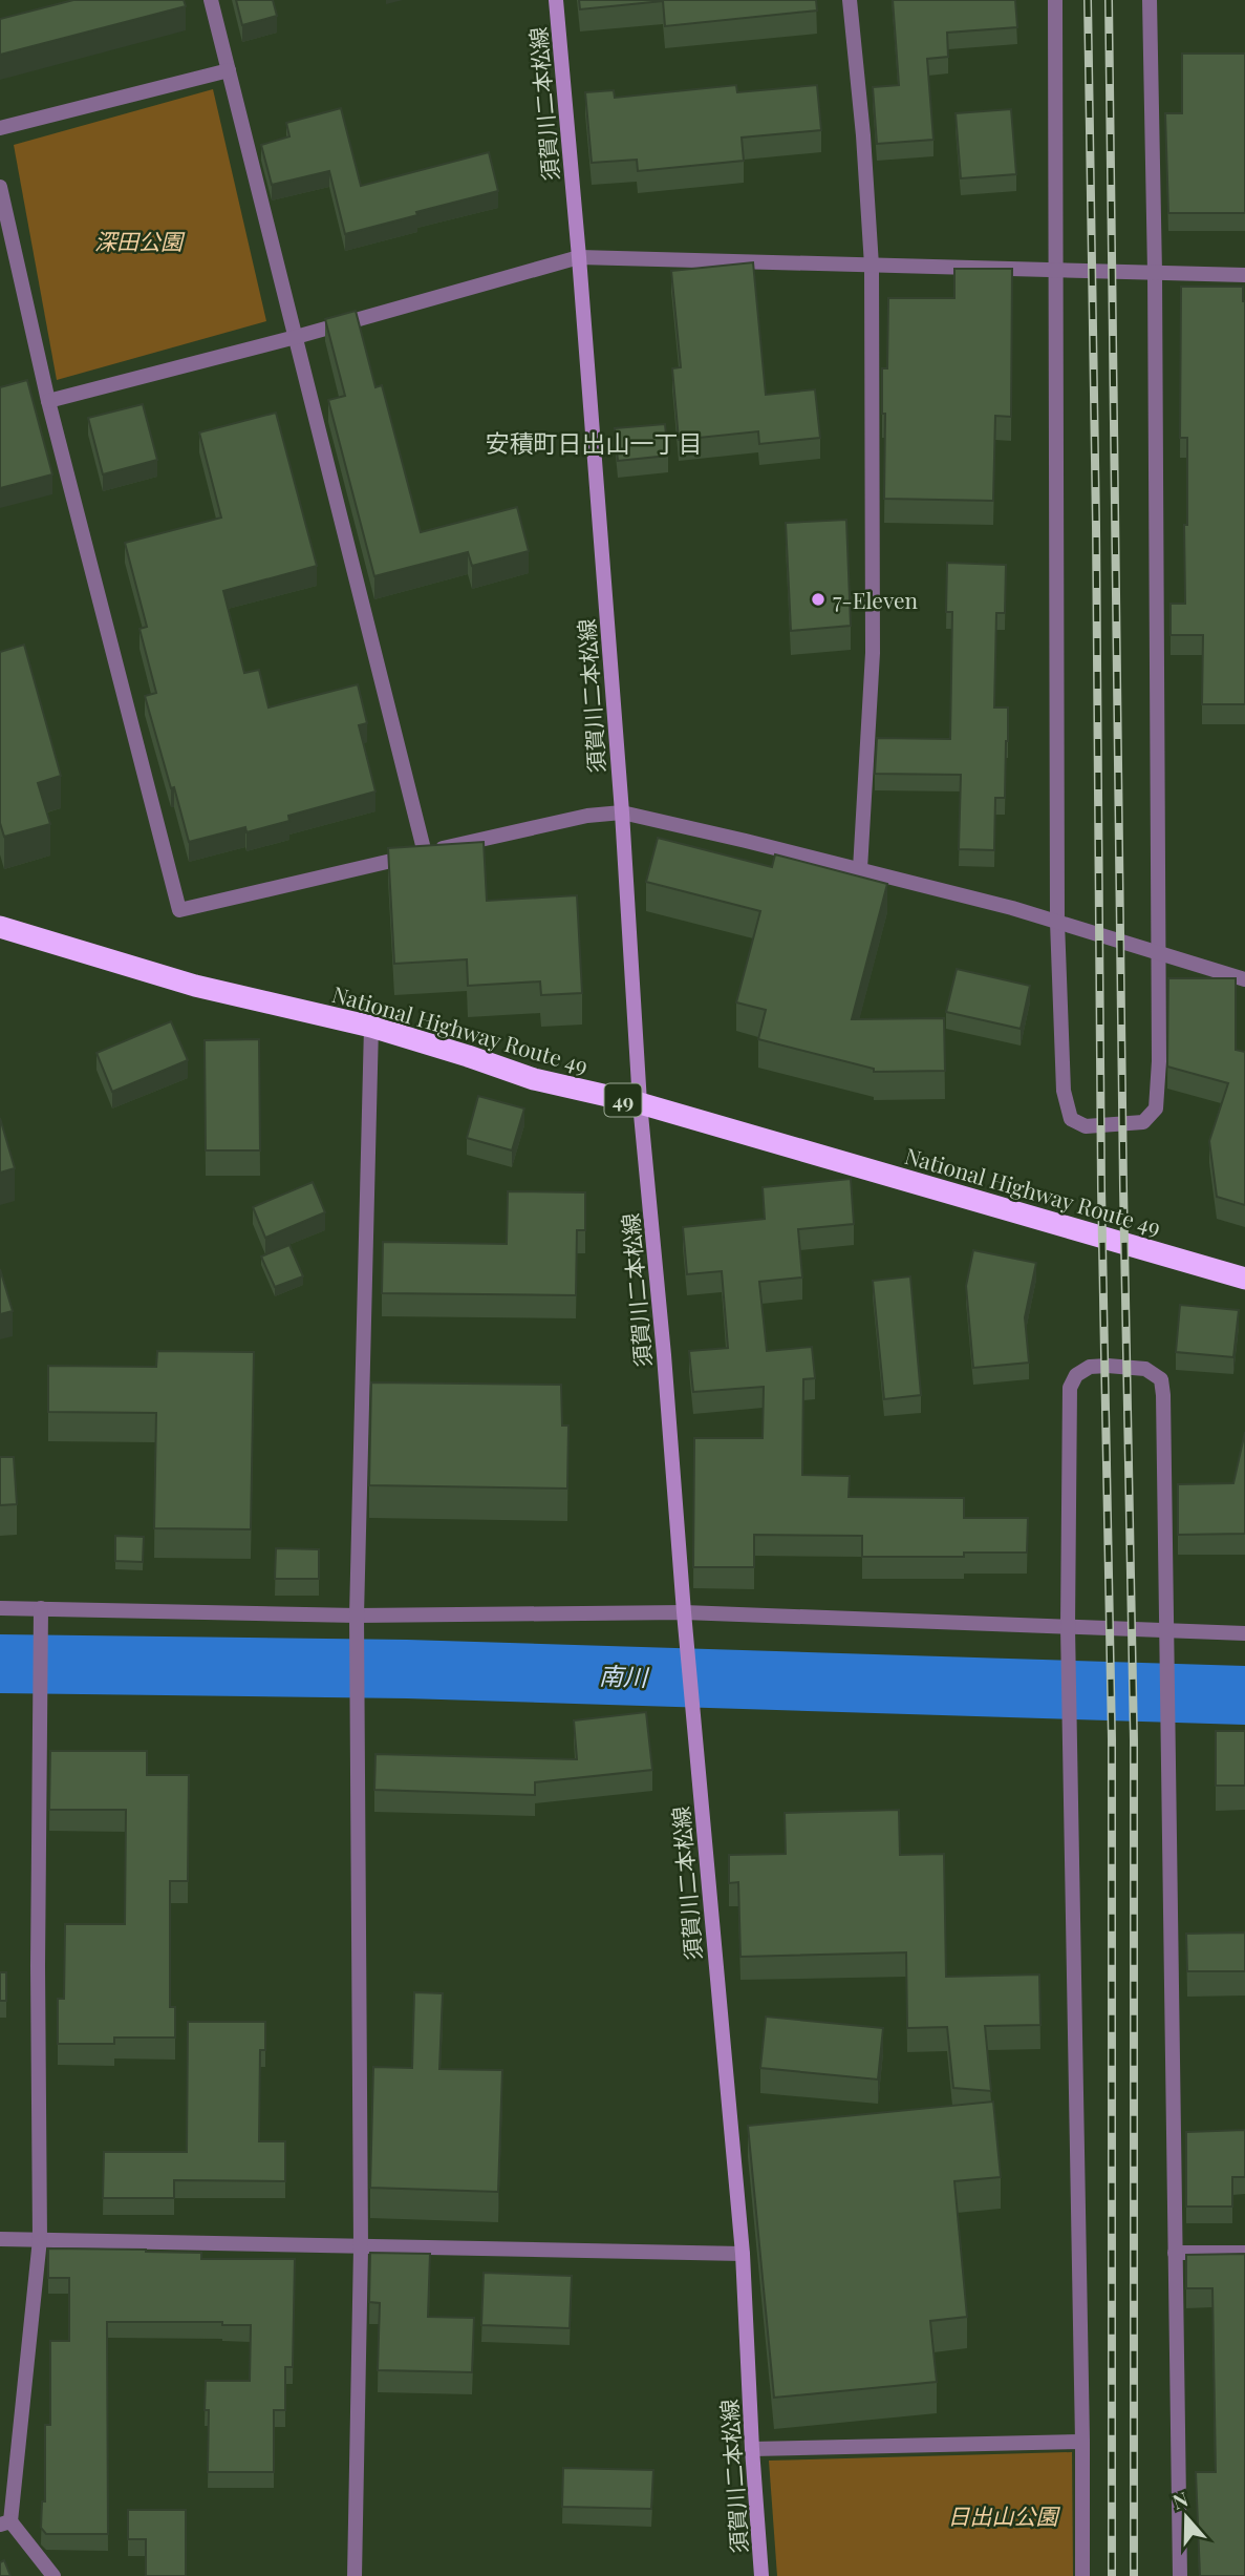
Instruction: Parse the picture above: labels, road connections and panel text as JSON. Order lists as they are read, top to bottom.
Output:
{
  "streets": {
    "highway": ["National Highway Route 49", "49"],
    "main road": ["須賀川二本松線"]
  },
  "crossings": [
    ["須賀川二本松線", "National Highway Route 49"]
  ],
  "districts": ["安積町日出山一丁目"],
  "water": ["南川"],
  "parks": ["深田公園", "日出山公園"],
  "places": ["7-Eleven"],
  "north": "top"
}
